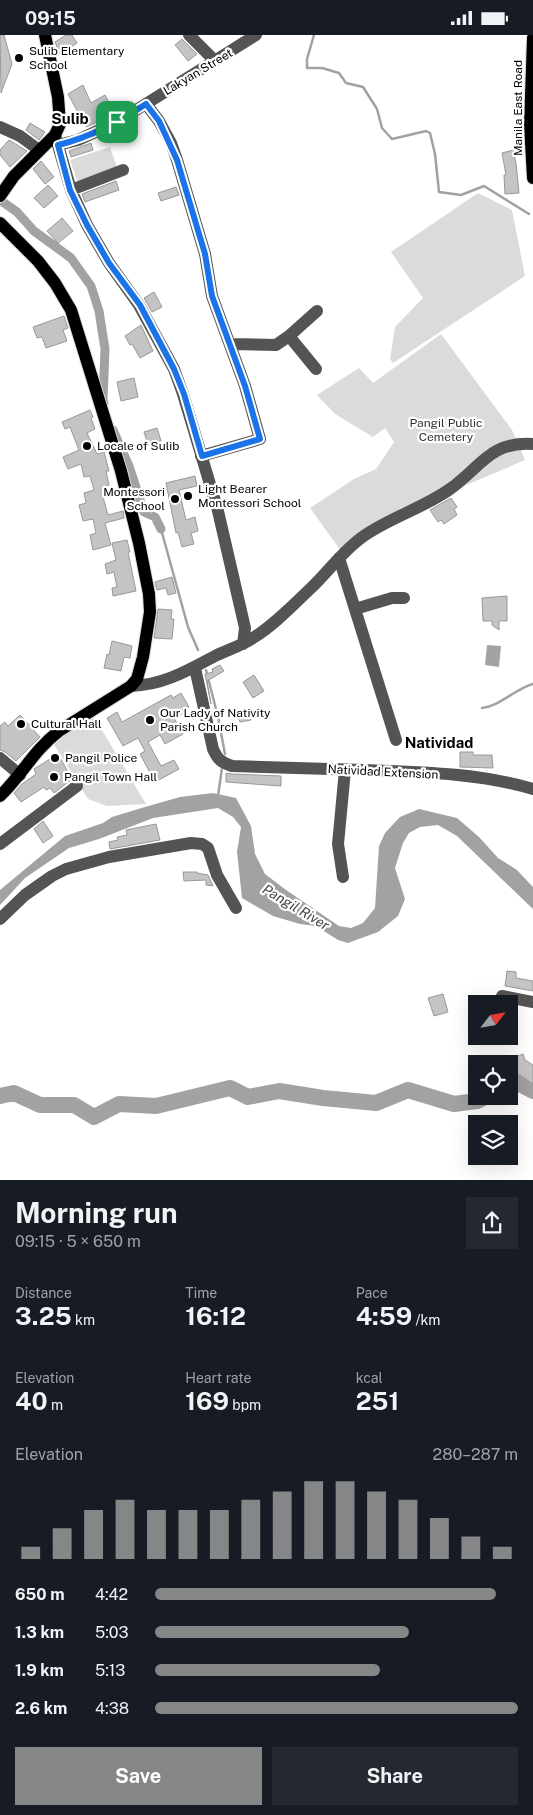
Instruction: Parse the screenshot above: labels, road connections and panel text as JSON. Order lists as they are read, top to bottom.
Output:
{
  "streets": {
    "main road": ["Manila East Road"],
    "street": ["Lakyan Street", "Natividad Extension"]
  },
  "districts": ["Sulib", "Natividad"],
  "water": ["Pangil River"],
  "parks": ["Pangil Public Cemetery"],
  "places": [
    "Sulib Elementary School",
    "Locale of Sulib",
    "Light Bearer Montessori School",
    "Montessori School",
    "Our Lady of Nativity Parish Church",
    "Cultural Hall",
    "Pangil Police",
    "Pangil Town Hall"
  ],
  "north": "top right",
  "page": {
    "status": "09:15",
    "heading": ["Morning run", "09:15 · 5 × 650 m"],
    "stats": [
      ["Distance", "3.25 km"],
      ["Time", "16:12"],
      ["Pace", "4:59 /km"],
      ["Elevation", "40 m"],
      ["Heart rate", "169 bpm"],
      ["kcal", "251"]
    ],
    "chart": ["Elevation", "280–287 m"],
    "list": [
      {
        "name": "650 m",
        "note": "4:42"
      },
      {
        "name": "1.3 km",
        "note": "5:03"
      },
      {
        "name": "1.9 km",
        "note": "5:13"
      },
      {
        "name": "2.6 km",
        "note": "4:38"
      }
    ],
    "buttons": ["Save", "Share"]
  }
}
